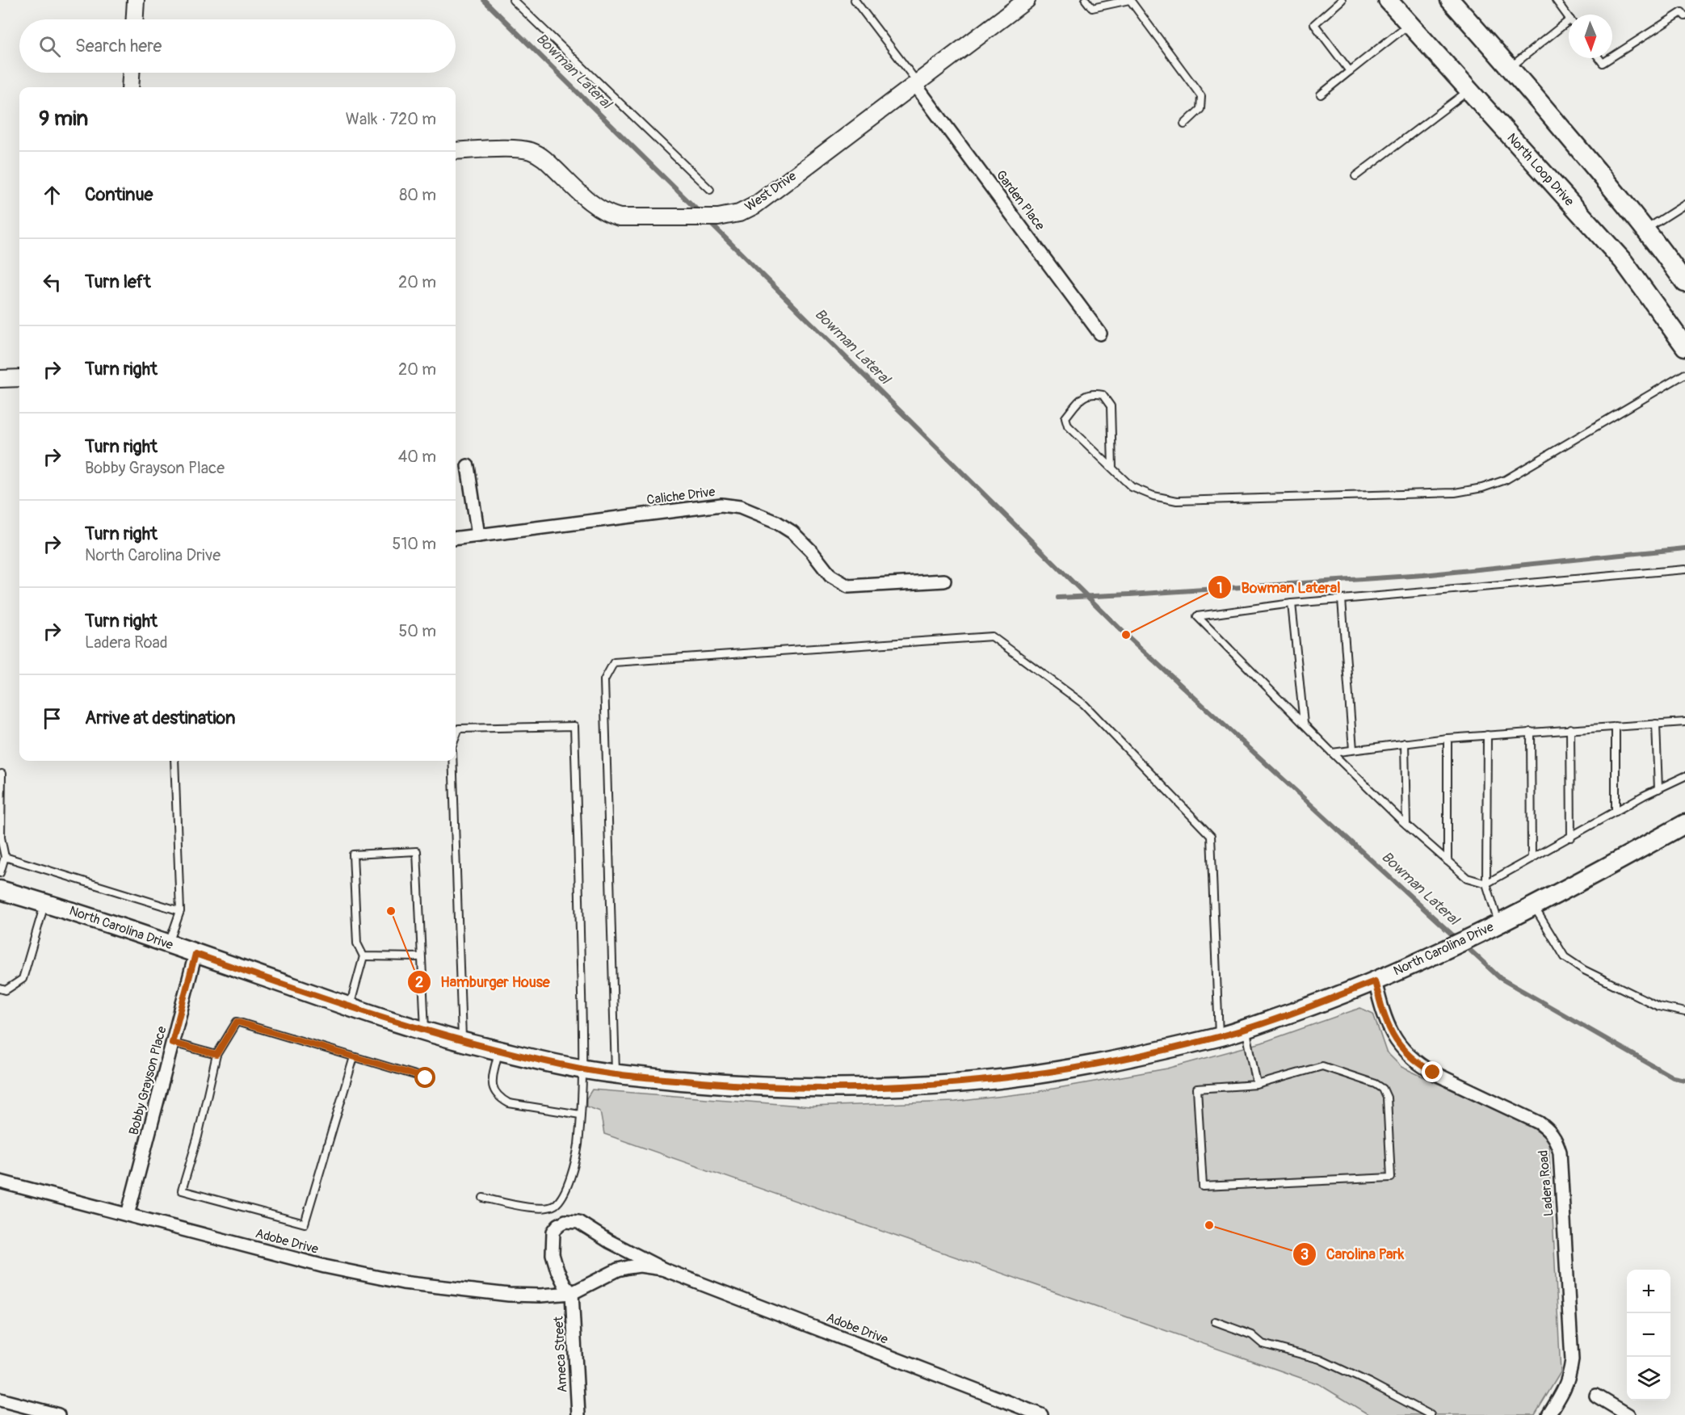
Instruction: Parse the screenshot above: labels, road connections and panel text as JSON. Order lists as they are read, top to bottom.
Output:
{
  "streets": {
    "main road": ["North Loop Drive", "North Carolina Drive"],
    "street": [
      "West Drive",
      "Garden Place",
      "Caliche Drive",
      "Bobby Grayson Place",
      "Ladera Road",
      "Adobe Drive",
      "Ameca Street"
    ]
  },
  "crossings": [
    ["West Drive", "Garden Place"],
    ["North Carolina Drive", "Bobby Grayson Place"],
    ["North Carolina Drive", "Ladera Road"],
    ["Bobby Grayson Place", "Adobe Drive"],
    ["Adobe Drive", "Ameca Street"]
  ],
  "water": ["Bowman Lateral"],
  "places": ["Bowman Lateral", "Hamburger House", "Carolina Park"],
  "north": "bottom",
  "page": {
    "search": "Search here",
    "heading": ["9 min", "Walk · 720 m"],
    "list": [
      ["Continue", "80 m"],
      ["Turn left", "20 m"],
      ["Turn right", "20 m"],
      ["Turn right", "Bobby Grayson Place", "40 m"],
      ["Turn right", "North Carolina Drive", "510 m"],
      ["Turn right", "Ladera Road", "50 m"],
      "Arrive at destination"
    ],
    "map_buttons": ["+", "−"]
  }
}
